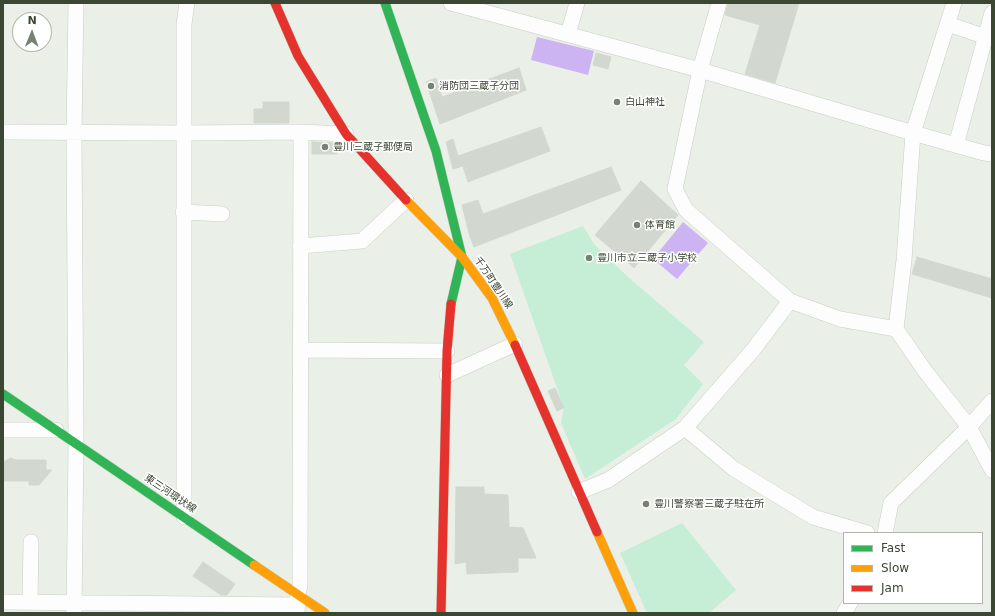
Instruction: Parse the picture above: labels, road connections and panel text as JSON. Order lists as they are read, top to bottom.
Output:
{
  "streets": {
    "main road": ["千万町豊川線", "東三河環状線"]
  },
  "places": [
    "消防団三蔵子分団",
    "白山神社",
    "豊川三蔵子郵便局",
    "体育館",
    "豊川市立三蔵子小学校",
    "豊川警察署三蔵子駐在所"
  ],
  "legend": ["Fast", "Slow", "Jam"],
  "north": "top"
}
